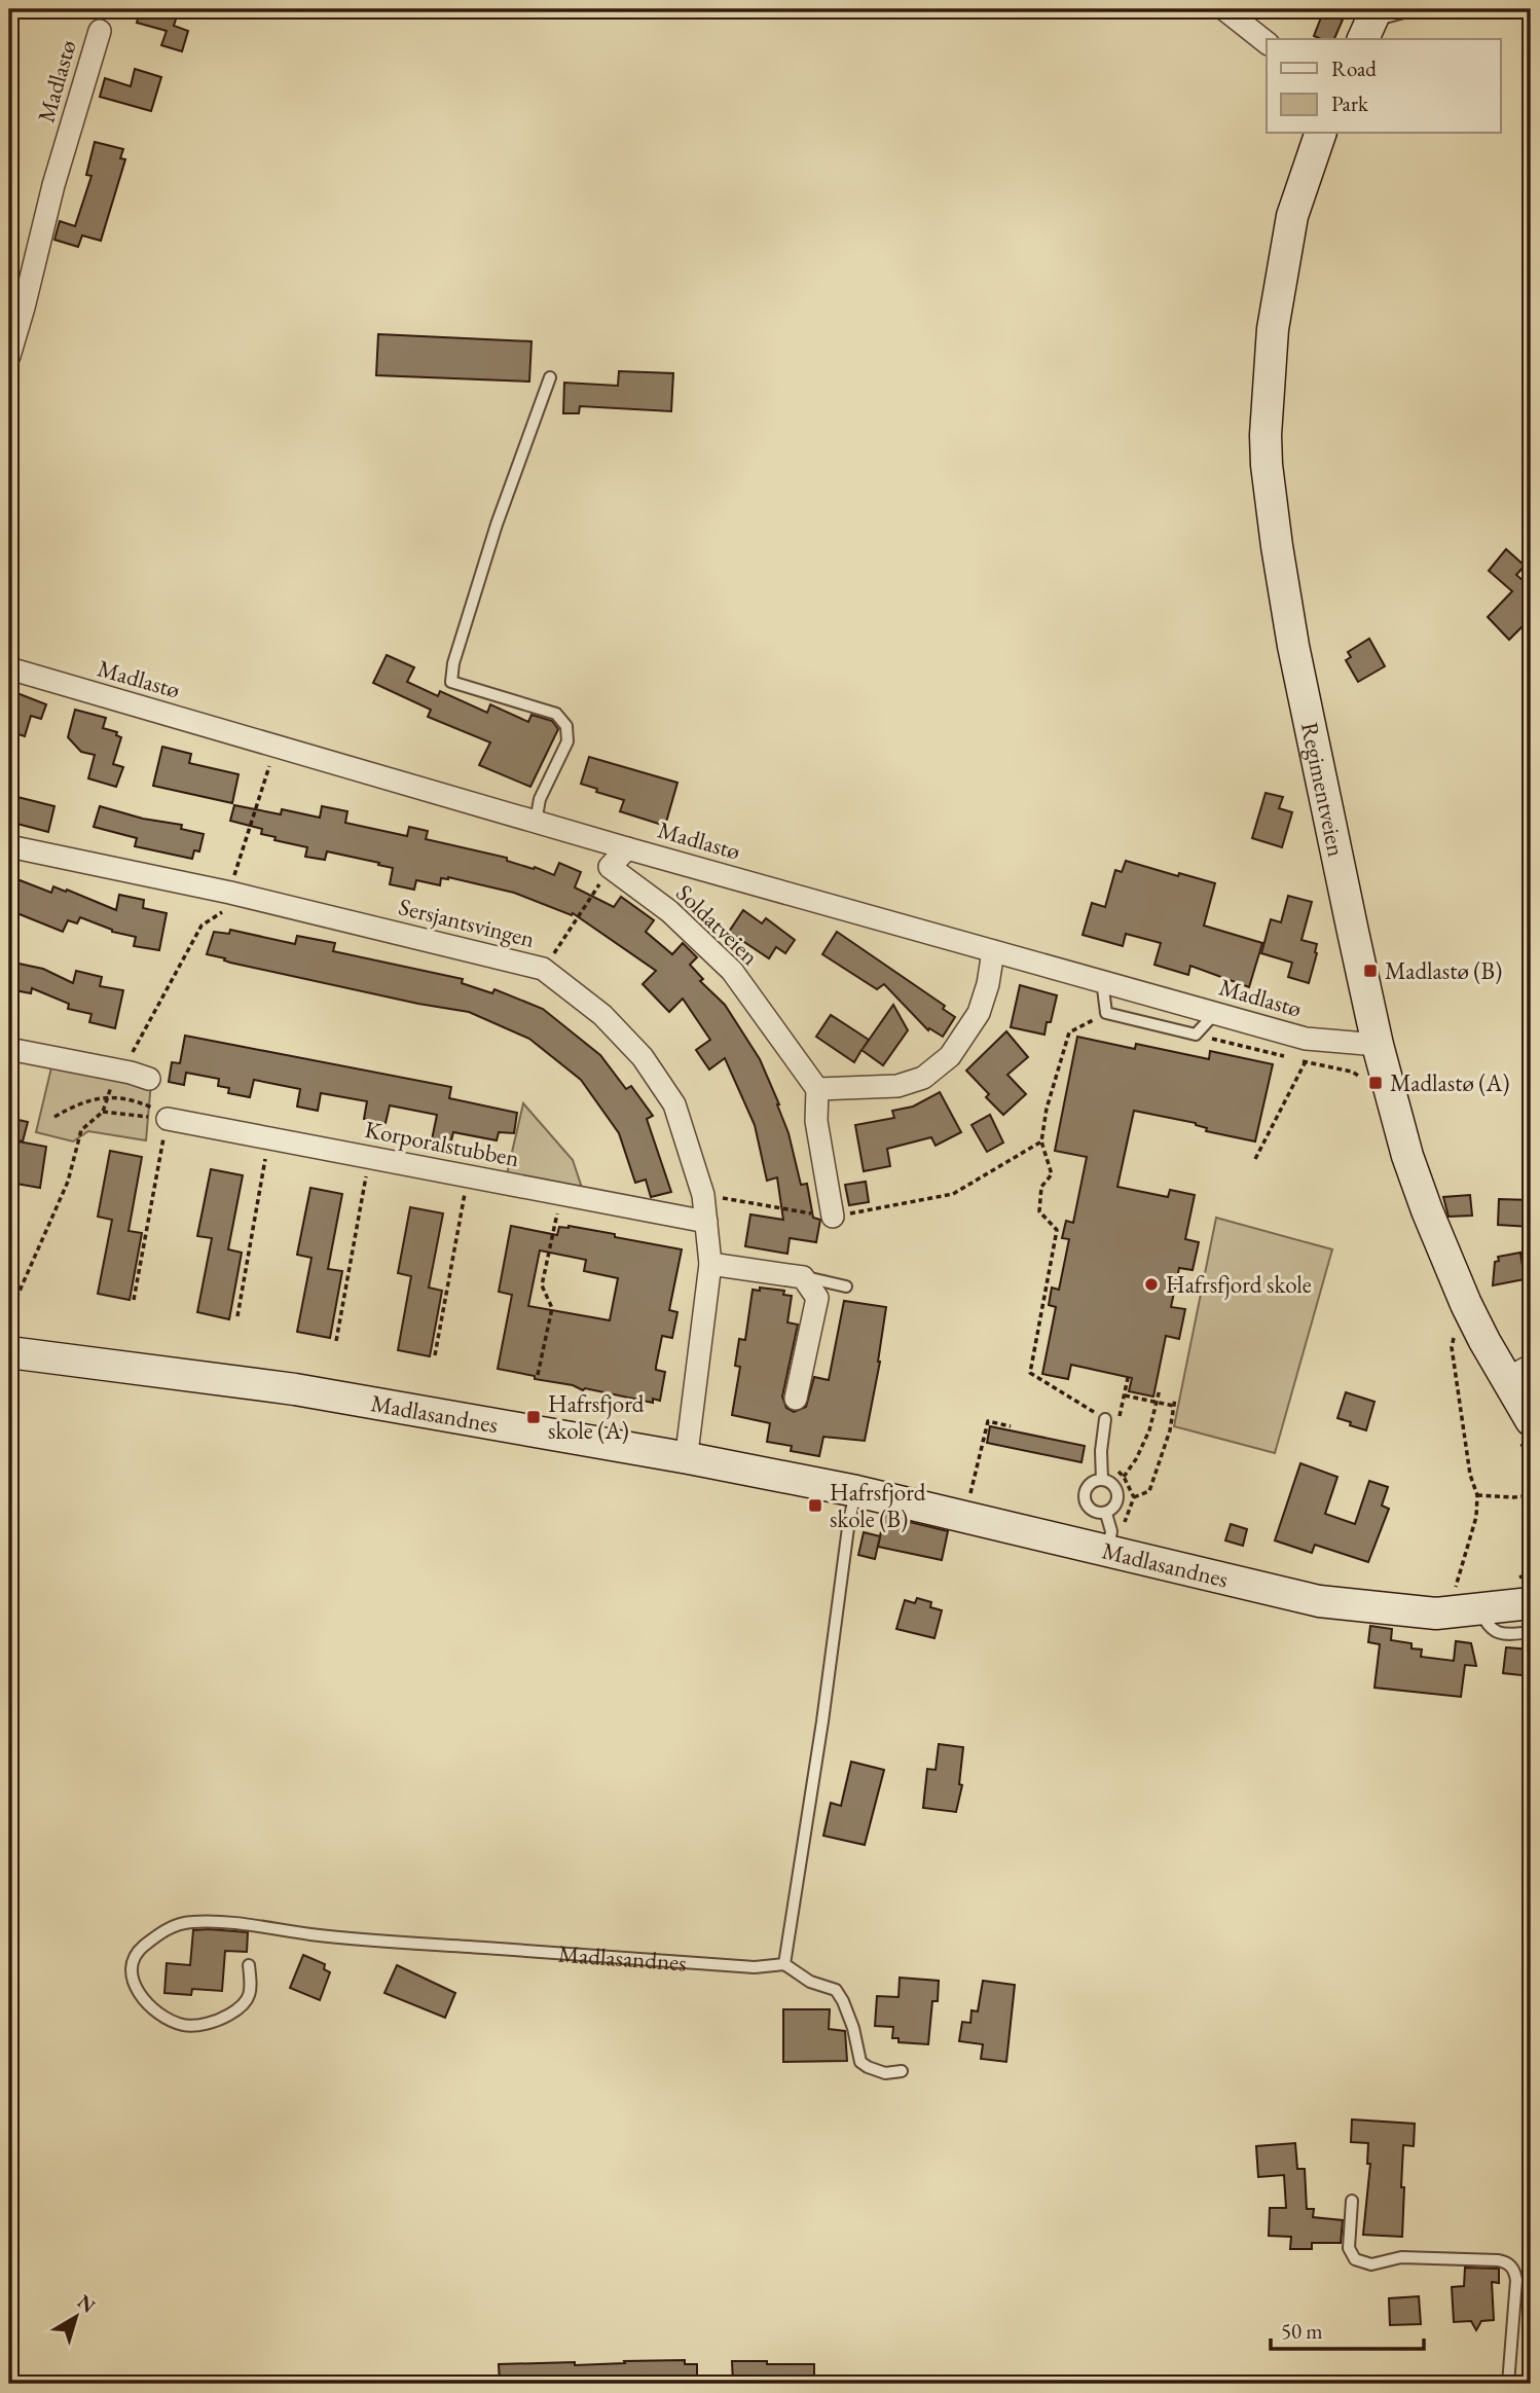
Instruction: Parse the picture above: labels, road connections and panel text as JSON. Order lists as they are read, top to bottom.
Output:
{
  "streets": {
    "street": [
      "Madlastø",
      "Regimentveien",
      "Sersjantsvingen",
      "Soldatveien",
      "Korporalstubben",
      "Madlasandnes"
    ]
  },
  "crossings": [
    ["Madlastø", "Regimentveien"],
    ["Sersjantsvingen", "Korporalstubben"],
    ["Sersjantsvingen", "Madlasandnes"]
  ],
  "places": {
    "transit": [
      "Madlastø (B)",
      "Madlastø (A)",
      "Hafrsfjord skole (A)",
      "Hafrsfjord skole (B)"
    ],
    "other": ["Hafrsfjord skole"]
  },
  "legend": ["Road", "Park"],
  "scale_bar": "50 m",
  "north": "top right"
}
